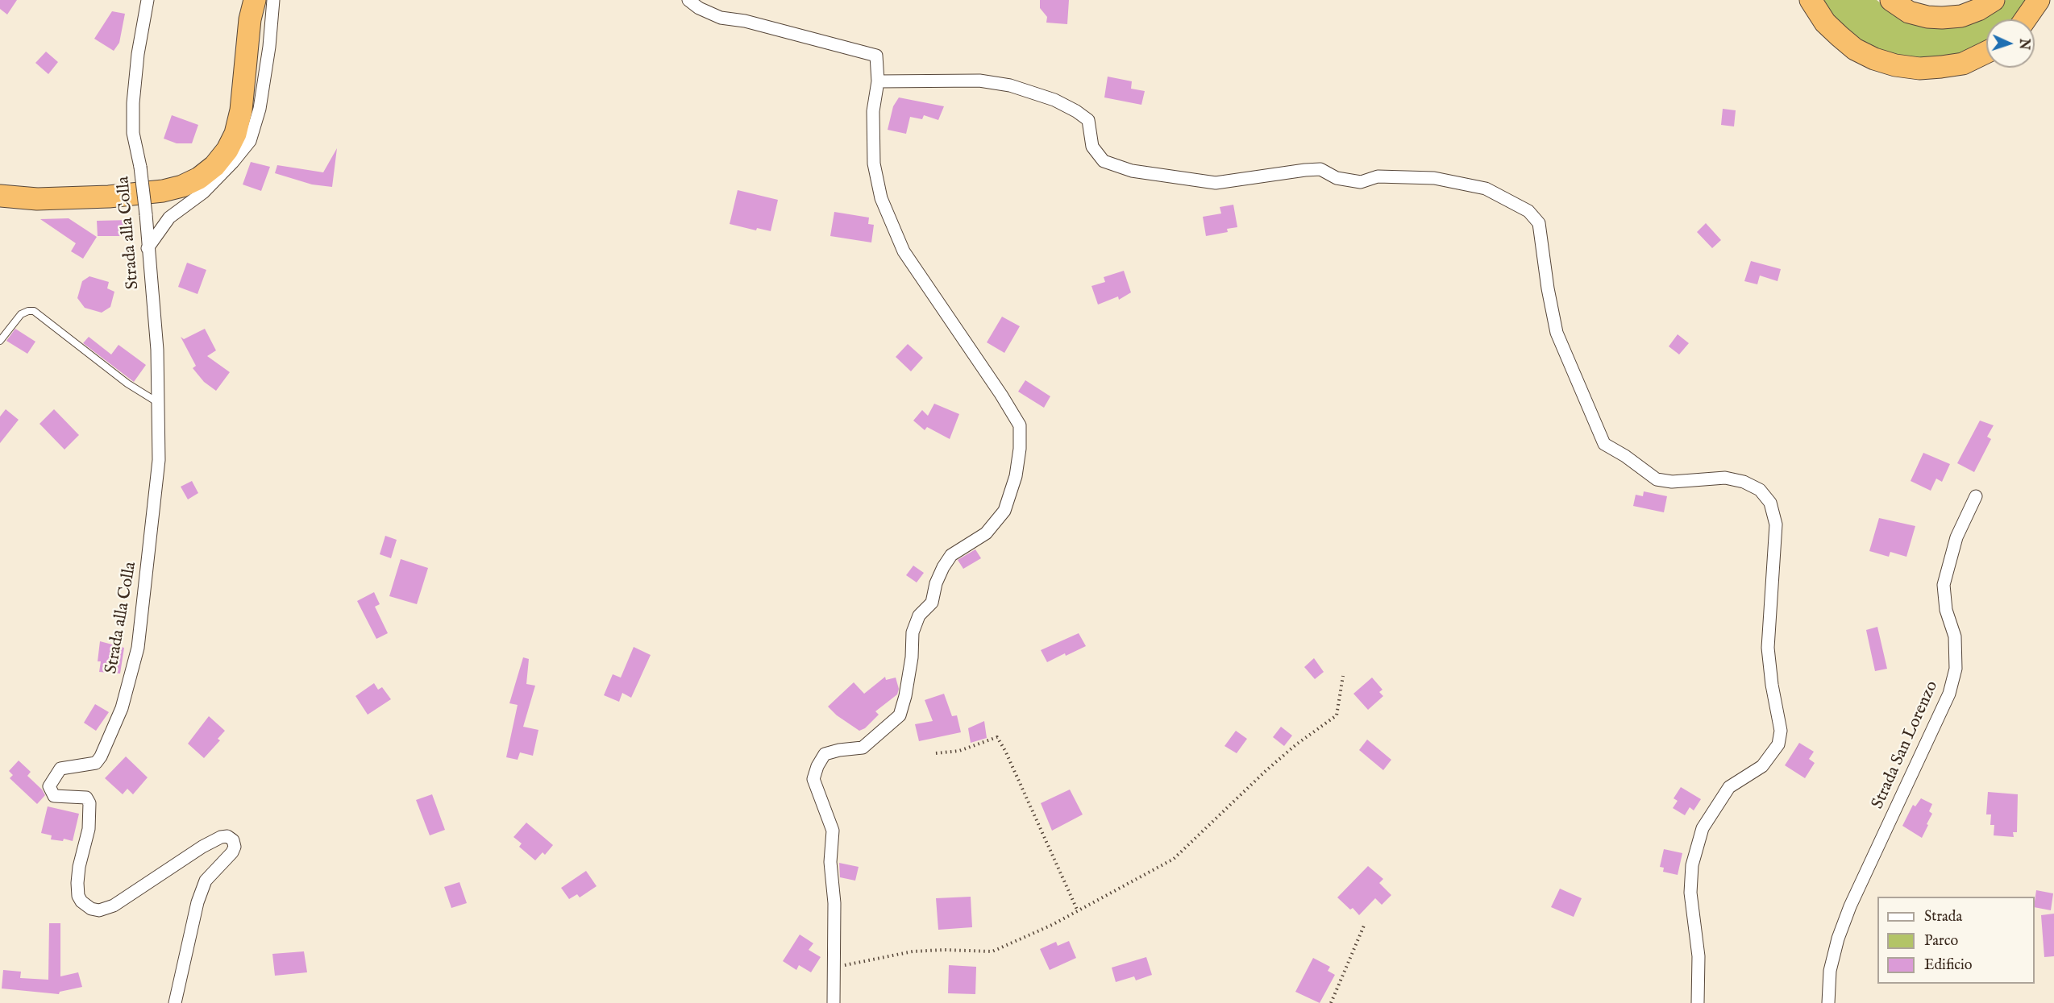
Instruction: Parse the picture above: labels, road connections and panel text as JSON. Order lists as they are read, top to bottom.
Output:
{
  "streets": {
    "street": ["Strada alla Colla", "Strada San Lorenzo"]
  },
  "legend": ["Strada", "Parco", "Edificio"],
  "north": "right"
}
